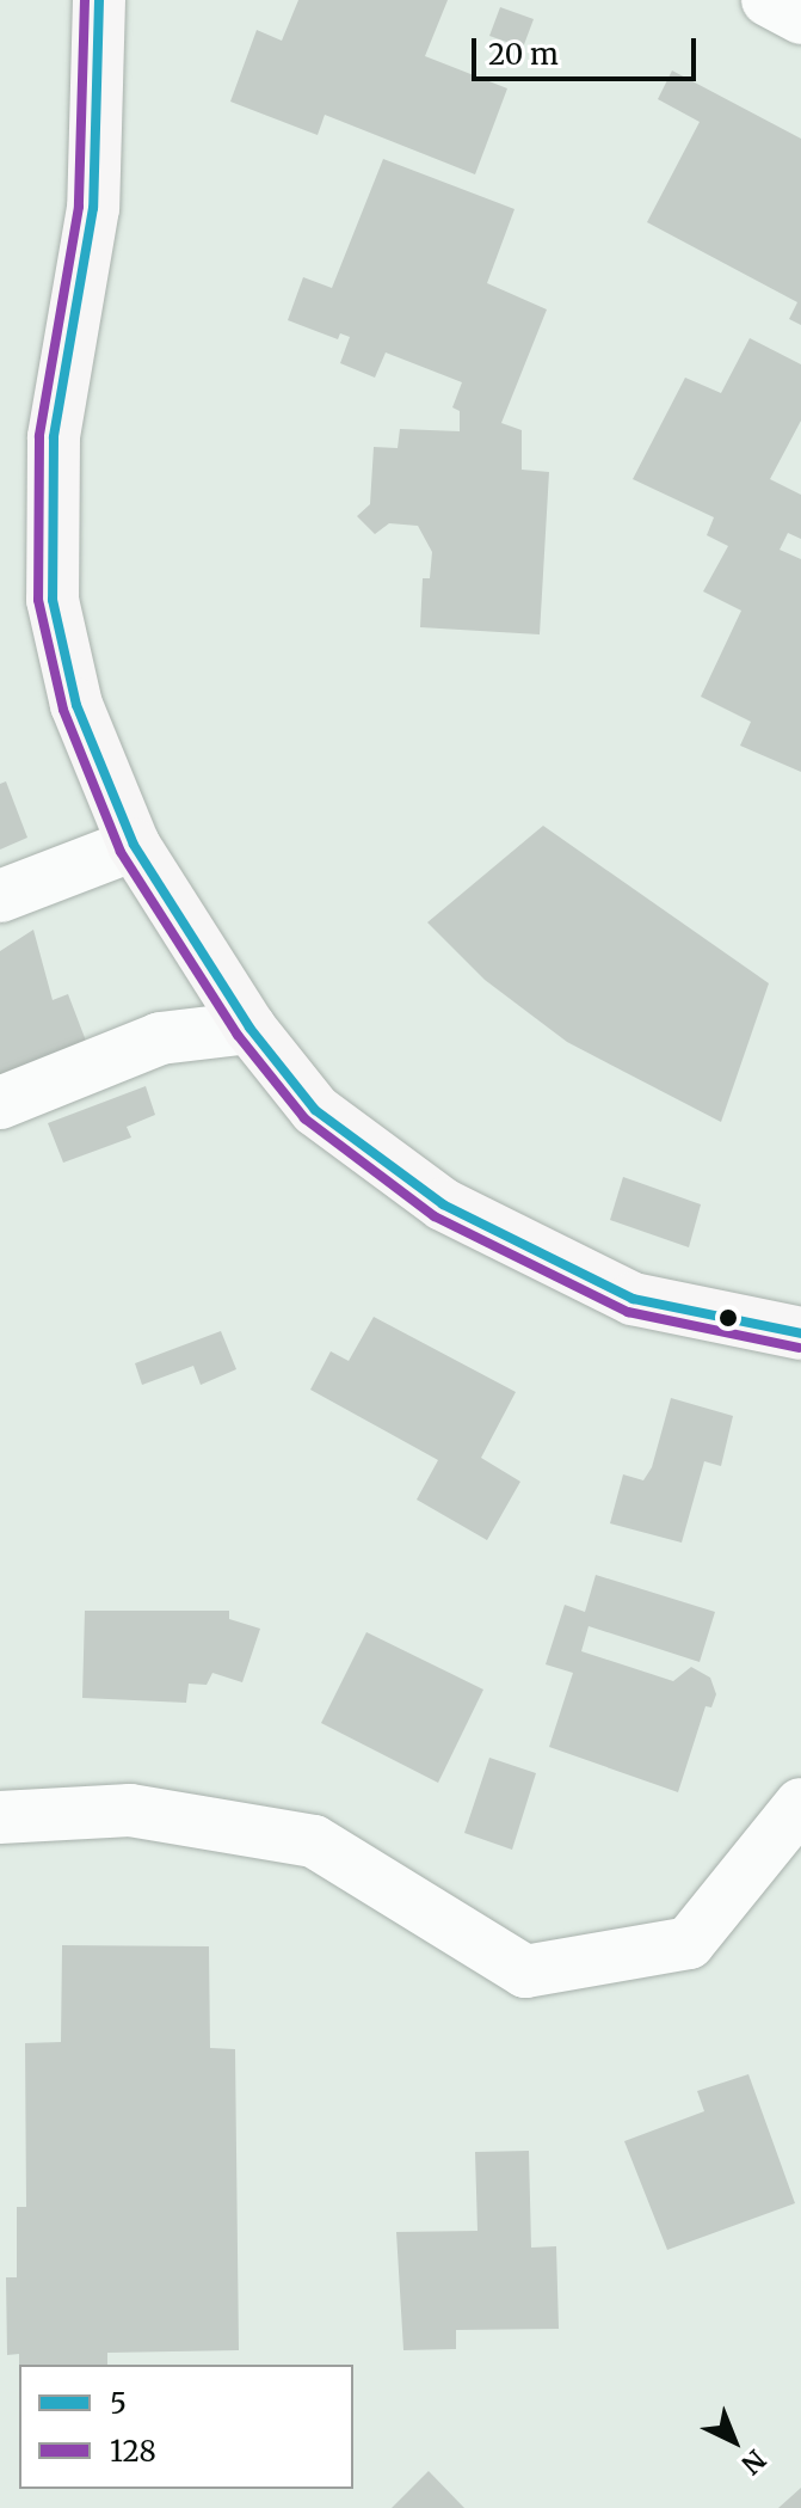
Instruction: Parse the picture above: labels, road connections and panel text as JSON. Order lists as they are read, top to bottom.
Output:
{
  "lines": ["transit line 5", "transit line 128"],
  "legend": ["5", "128"],
  "scale_bar": "20 m",
  "north": "bottom right"
}
